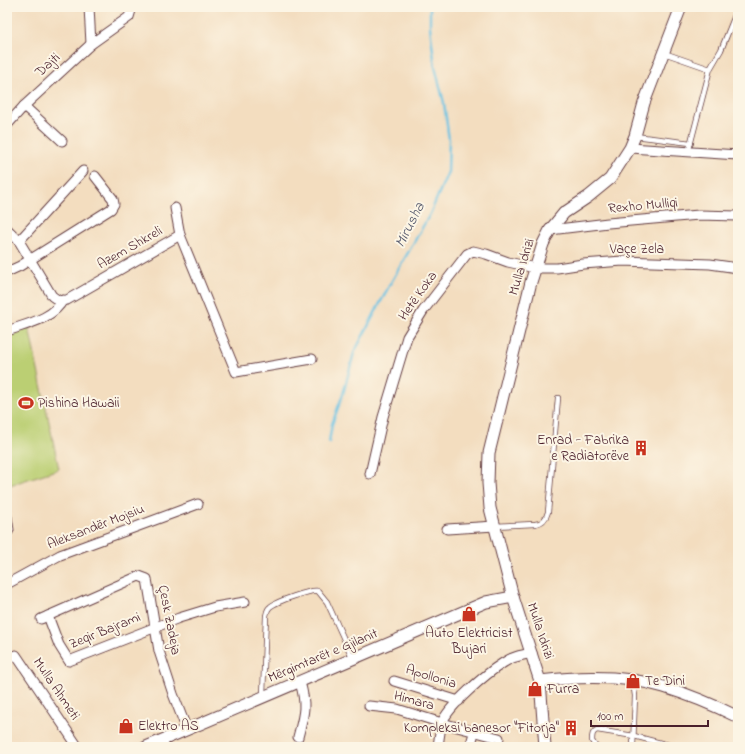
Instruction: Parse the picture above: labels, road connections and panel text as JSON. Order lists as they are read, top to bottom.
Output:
{
  "streets": {
    "street": [
      "Dajti",
      "Rexho Mulliqi",
      "Azem Shkreli",
      "Vaçe Zela",
      "Mulla Idrizi",
      "Hetë Koka",
      "Aleksandër Mojsiu",
      "Çesk Zadeja",
      "Zeqir Bajrami",
      "Mërgimtarët e Gjilanit",
      "Apollonia",
      "Mulla Ahmeti",
      "Himara"
    ]
  },
  "crossings": [
    ["Rexho Mulliqi", "Mulla Idrizi"],
    ["Vaçe Zela", "Mulla Idrizi"],
    ["Vaçe Zela", "Hetë Koka"],
    ["Mulla Idrizi", "Hetë Koka"],
    ["Mulla Idrizi", "Mërgimtarët e Gjilanit"],
    ["Mulla Idrizi", "Apollonia"],
    ["Çesk Zadeja", "Zeqir Bajrami"],
    ["Çesk Zadeja", "Mërgimtarët e Gjilanit"],
    ["Apollonia", "Himara"]
  ],
  "water": ["Mirusha"],
  "places": {
    "sports": ["Pishina Hawaii"],
    "building": ["Enrad - Fabrika e Radiatorëve", "Kompleksi banesor \"Fitorja\""],
    "shop": [
      "Auto Elektricist Bujari",
      "Te Dini",
      "Furra",
      "Elektro AS"
    ]
  },
  "scale_bar": "100 m"
}
